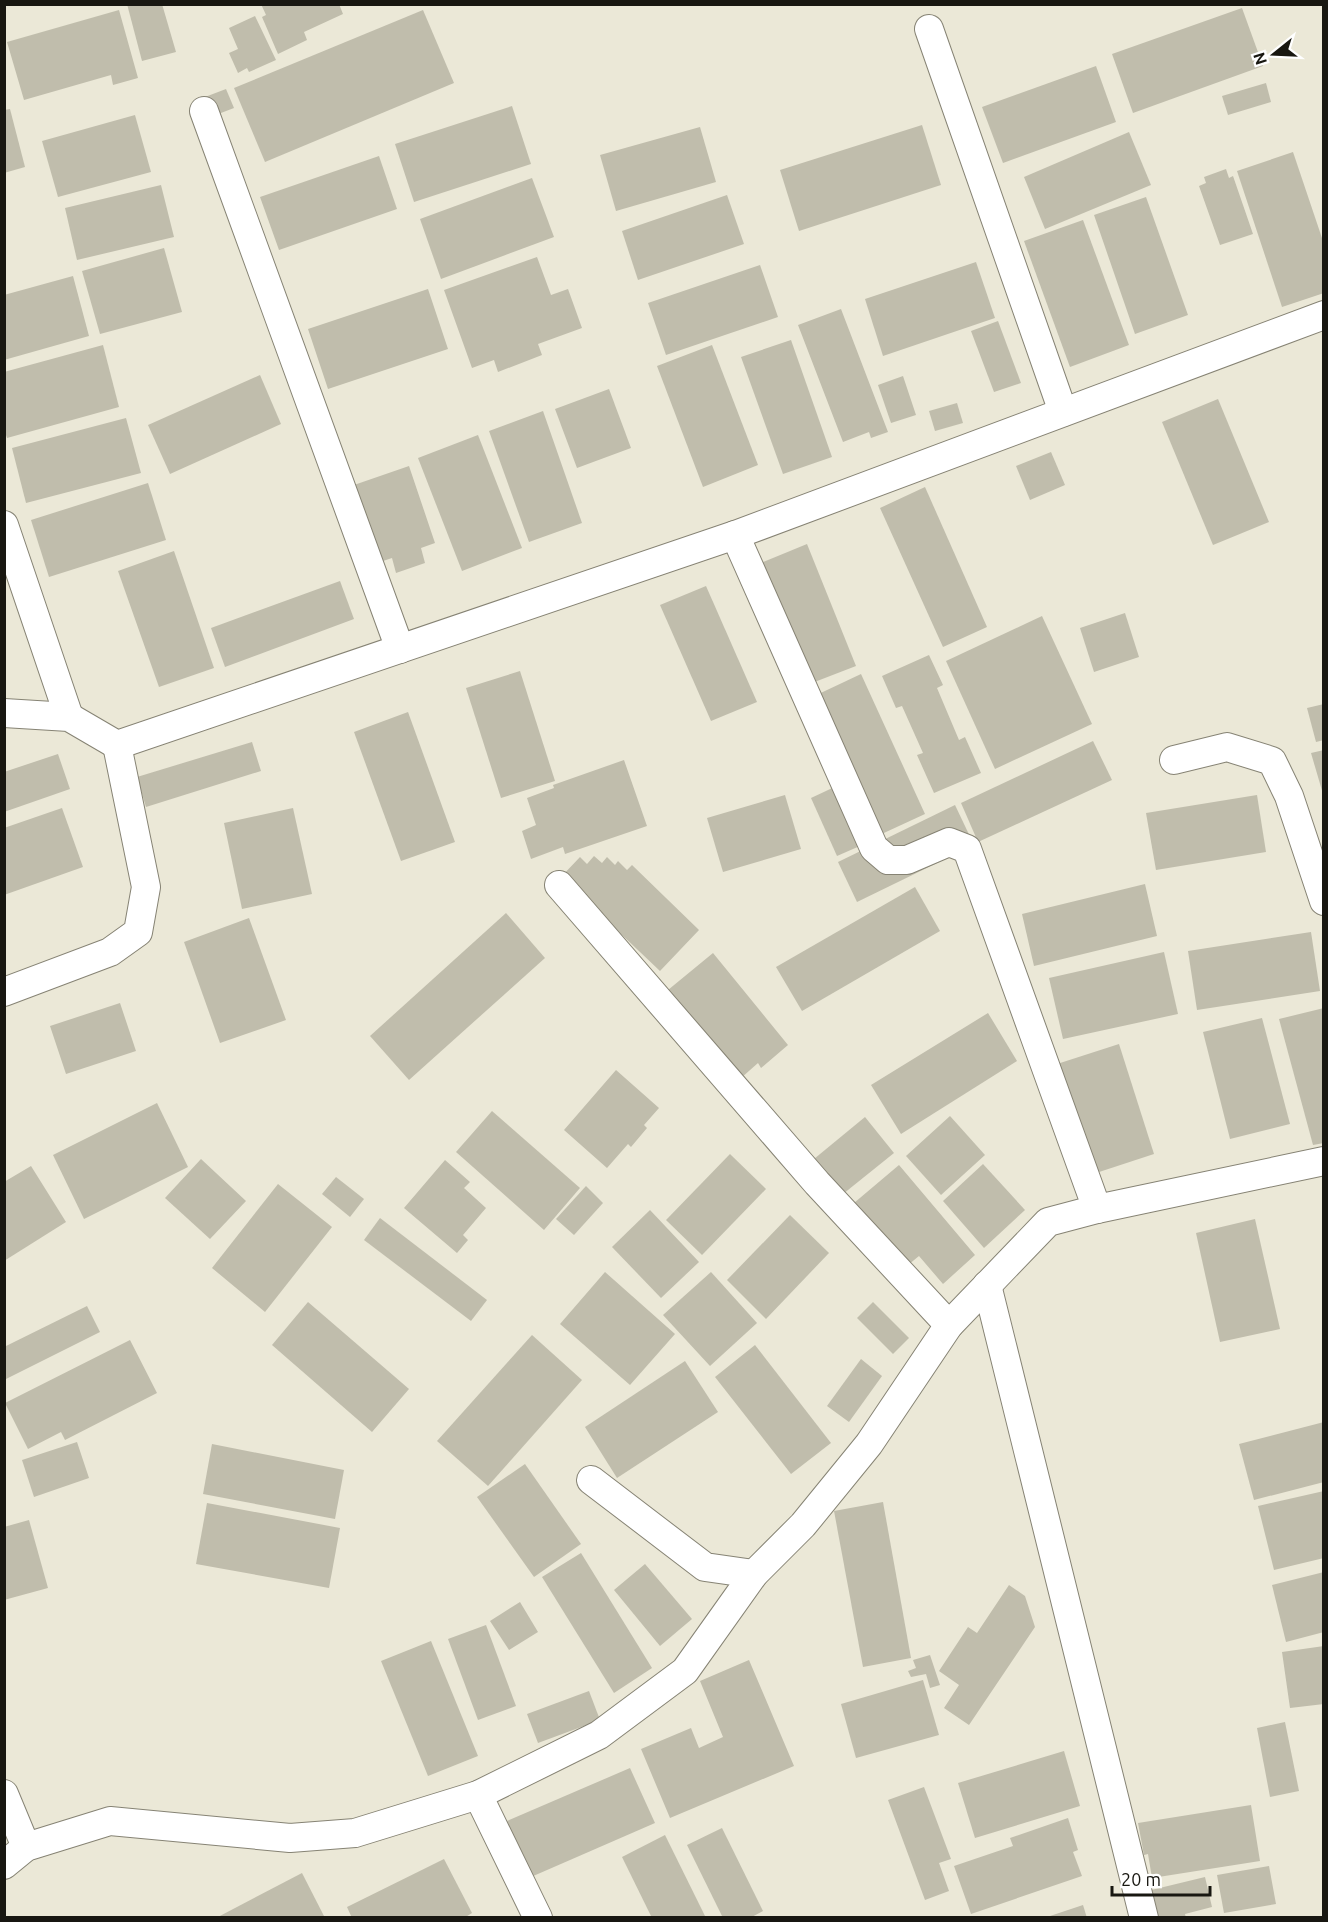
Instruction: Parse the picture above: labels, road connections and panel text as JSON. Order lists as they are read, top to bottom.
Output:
{
  "scale_bar": "20 m",
  "north": "left"
}
